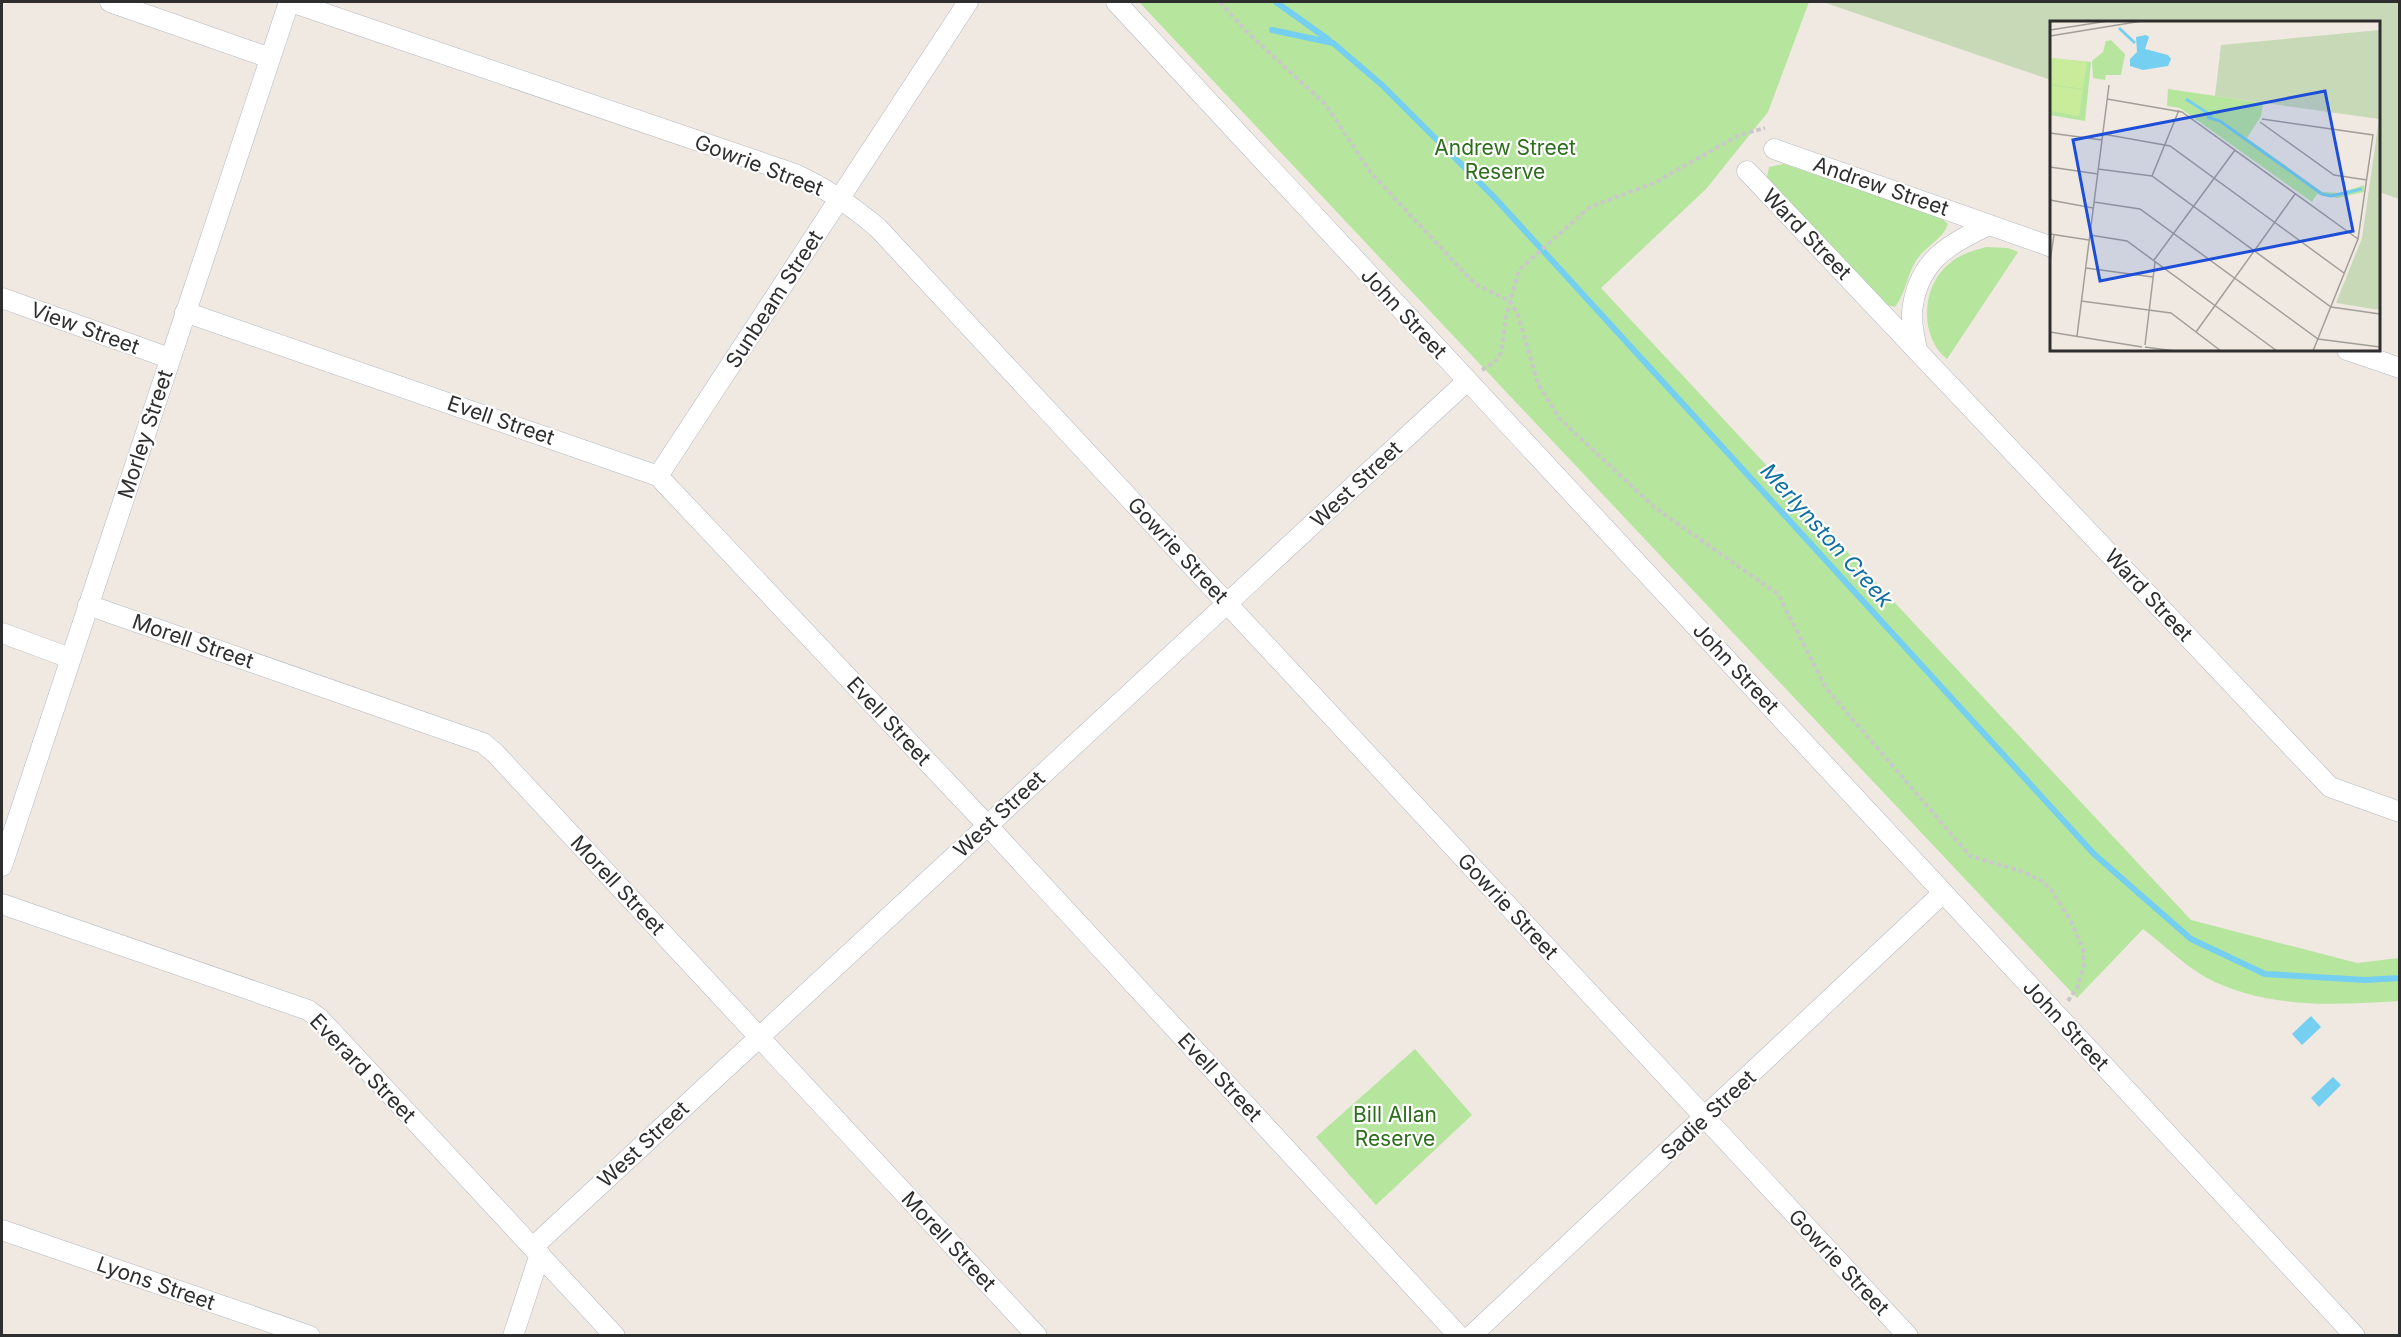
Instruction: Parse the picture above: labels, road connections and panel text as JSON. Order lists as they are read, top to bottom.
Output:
{
  "streets": {
    "street": [
      "Gowrie Street",
      "Andrew Street",
      "Ward Street",
      "Sunbeam Street",
      "John Street",
      "View Street",
      "Evell Street",
      "Morley Street",
      "West Street",
      "Morell Street",
      "Everard Street",
      "Sadie Street",
      "Lyons Street"
    ]
  },
  "crossings": [
    ["Gowrie Street", "Sunbeam Street"],
    ["Gowrie Street", "Morley Street"],
    ["Gowrie Street", "West Street"],
    ["Gowrie Street", "Sadie Street"],
    ["Andrew Street", "Ward Street"],
    ["Sunbeam Street", "Evell Street"],
    ["John Street", "West Street"],
    ["John Street", "Sadie Street"],
    ["View Street", "Morley Street"],
    ["Evell Street", "Morley Street"],
    ["Evell Street", "West Street"],
    ["Morley Street", "Morell Street"],
    ["West Street", "Morell Street"],
    ["West Street", "Everard Street"]
  ],
  "water": ["Merlynston Creek"],
  "parks": ["Andrew Street Reserve", "Bill Allan Reserve"]
}
